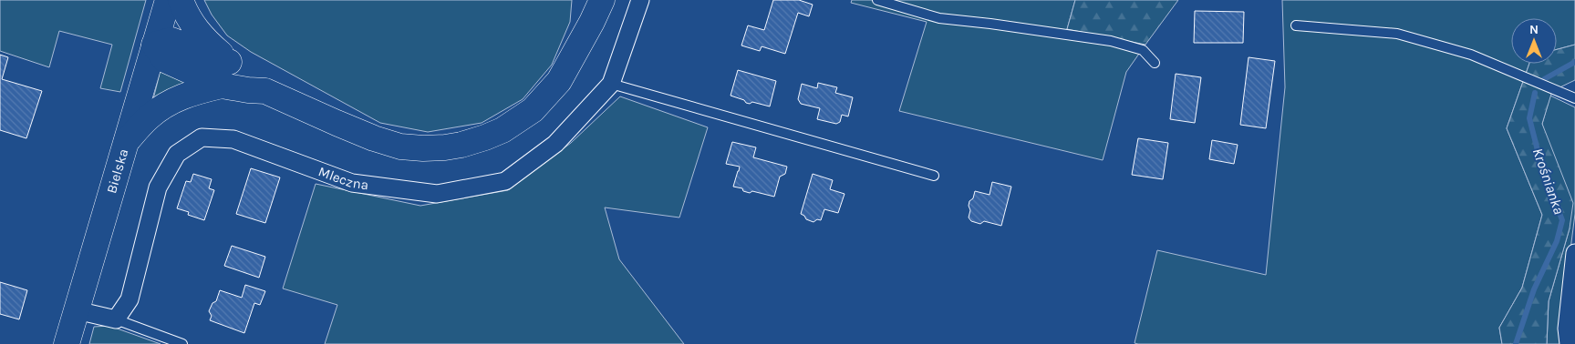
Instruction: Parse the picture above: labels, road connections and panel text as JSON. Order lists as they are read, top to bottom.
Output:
{
  "streets": {
    "main road": ["Bielska"],
    "street": ["Mleczna"]
  },
  "water": ["Krośnianka"],
  "north": "top"
}
